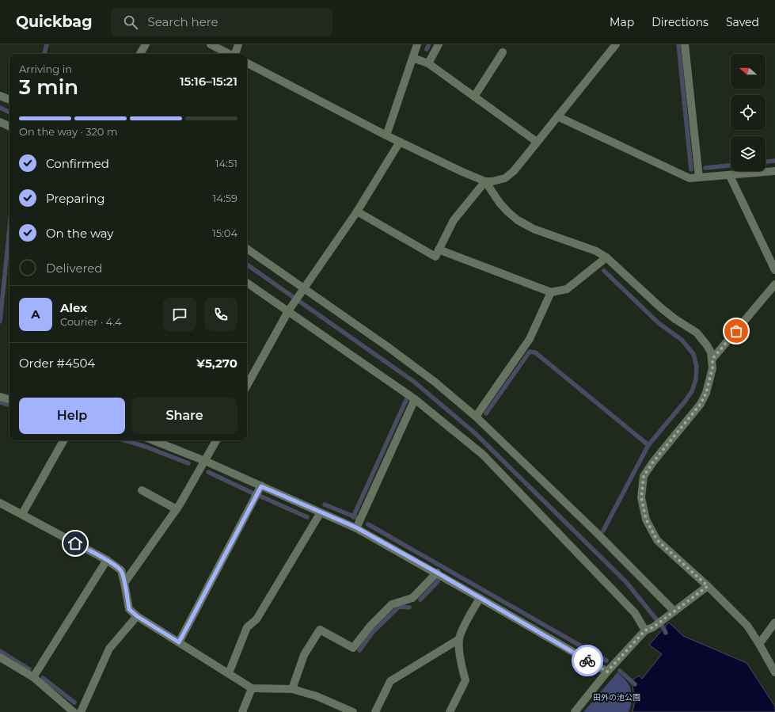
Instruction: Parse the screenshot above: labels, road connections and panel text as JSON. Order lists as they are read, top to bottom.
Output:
{
  "parks": ["田外の池公園"],
  "north": "left",
  "page": {
    "header": "Quickbag",
    "search": "Search here",
    "nav": ["Map", "Directions", "Saved"],
    "heading": ["3 min", "Arriving in", "15:16–15:21"],
    "panel": [
      "Alex",
      "Courier · 4.4",
      "Order #4504",
      "¥5,270"
    ],
    "bar": "On the way · 320 m",
    "list": [
      ["Confirmed", "14:51"],
      ["Preparing", "14:59"],
      ["On the way", "15:04"],
      "Delivered"
    ],
    "round": "A",
    "buttons": ["Help", "Share"]
  }
}
